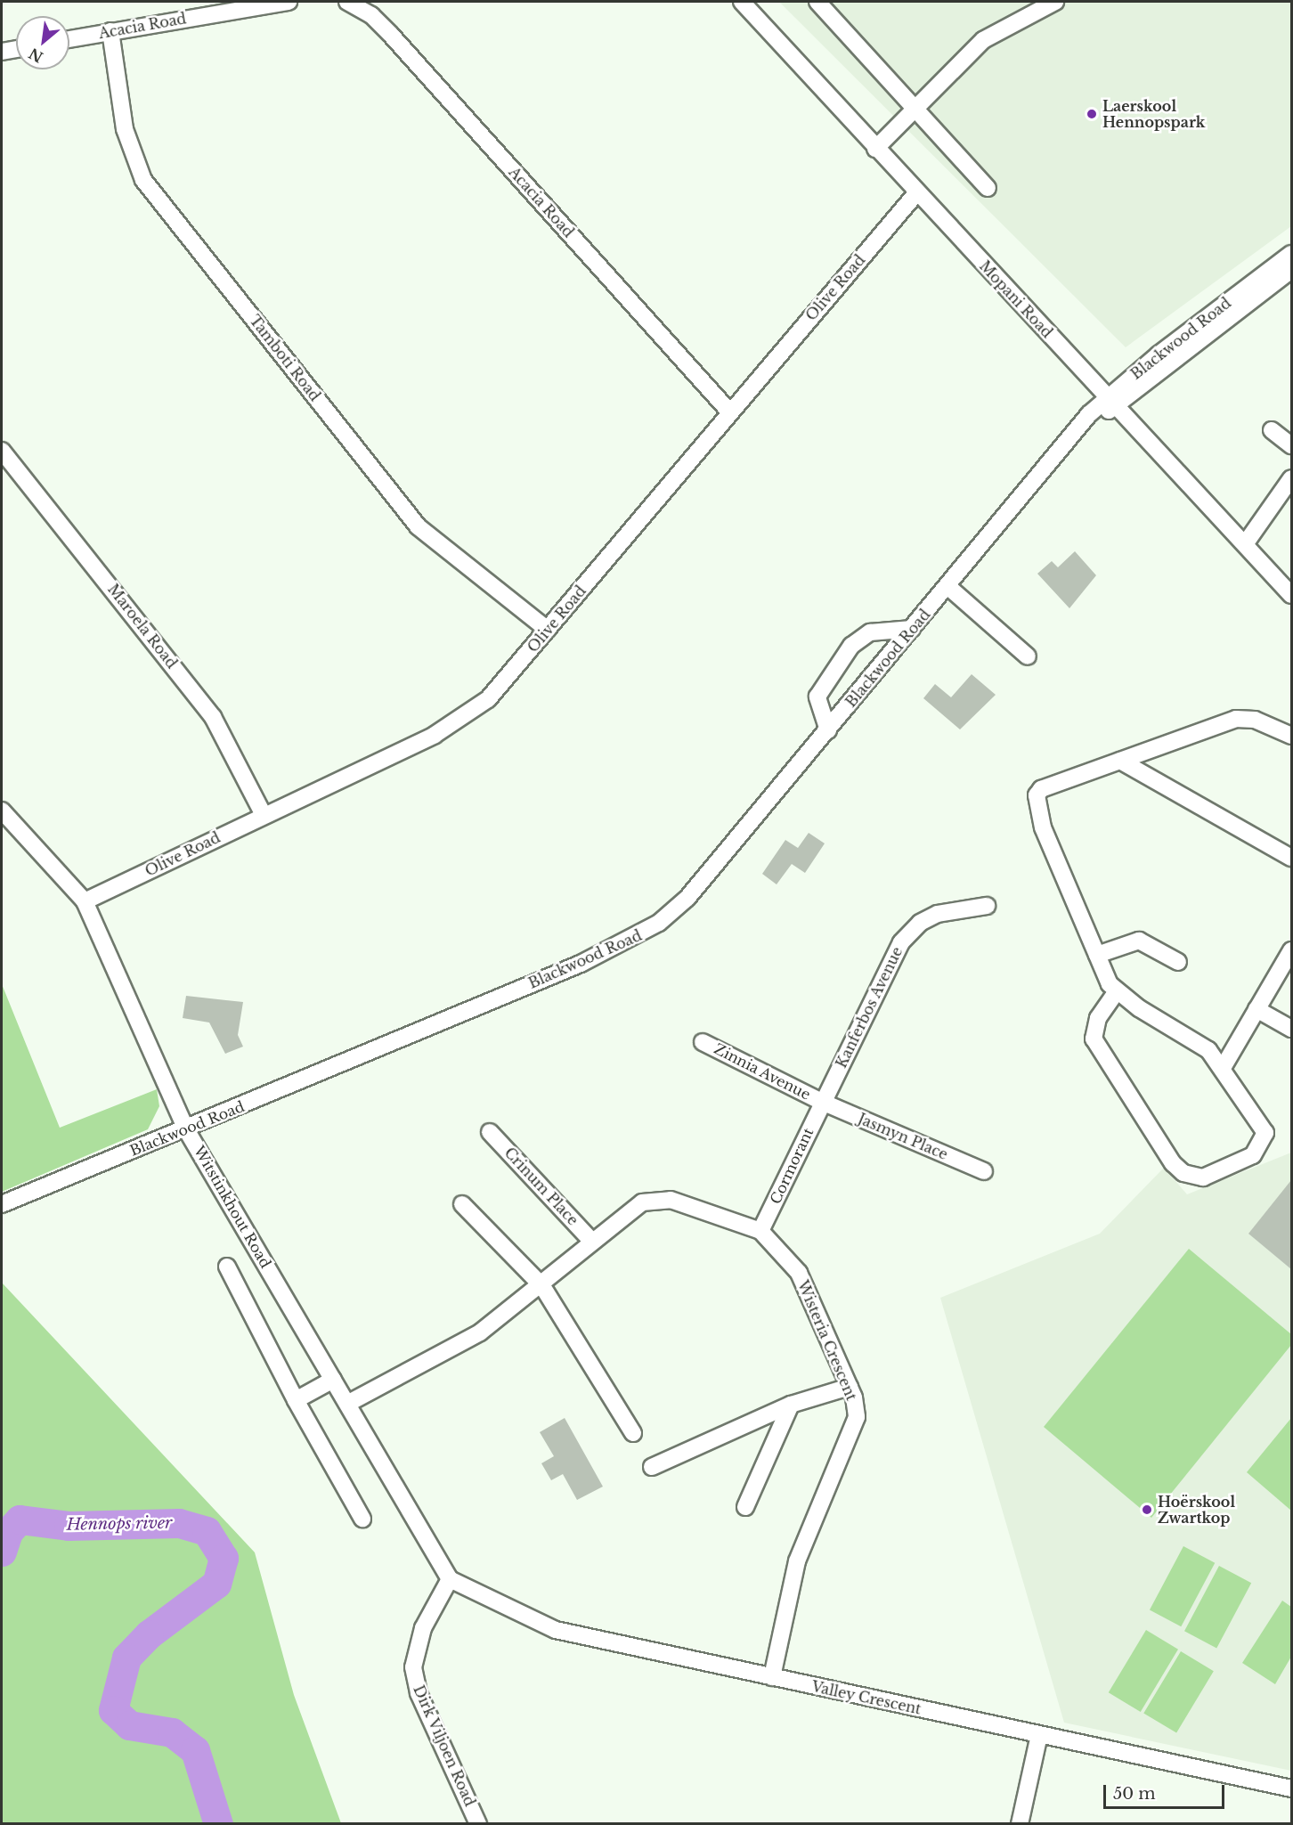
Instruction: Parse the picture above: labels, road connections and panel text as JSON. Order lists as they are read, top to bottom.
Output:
{
  "streets": {
    "street": [
      "Acacia Road",
      "Olive Road",
      "Mopani Road",
      "Blackwood Road",
      "Tamboti Road",
      "Maroela Road",
      "Kanferbos Avenue",
      "Zinnia Avenue",
      "Jasmyn Place",
      "Cormorant",
      "Crinum Place",
      "Witstinkhout Road",
      "Wisteria Crescent",
      "Valley Crescent",
      "Dirk Viljoen Road"
    ]
  },
  "crossings": [
    ["Acacia Road", "Olive Road"],
    ["Acacia Road", "Tamboti Road"],
    ["Olive Road", "Mopani Road"],
    ["Olive Road", "Tamboti Road"],
    ["Olive Road", "Maroela Road"],
    ["Olive Road", "Witstinkhout Road"],
    ["Mopani Road", "Blackwood Road"],
    ["Blackwood Road", "Witstinkhout Road"],
    ["Kanferbos Avenue", "Zinnia Avenue"],
    ["Kanferbos Avenue", "Jasmyn Place"],
    ["Kanferbos Avenue", "Cormorant"],
    ["Zinnia Avenue", "Jasmyn Place"],
    ["Zinnia Avenue", "Cormorant"],
    ["Jasmyn Place", "Cormorant"],
    ["Cormorant", "Wisteria Crescent"],
    ["Witstinkhout Road", "Valley Crescent"],
    ["Witstinkhout Road", "Dirk Viljoen Road"],
    ["Wisteria Crescent", "Valley Crescent"],
    ["Valley Crescent", "Dirk Viljoen Road"]
  ],
  "water": ["Hennops river"],
  "places": ["Laerskool Hennopspark", "Hoërskool Zwartkop"],
  "scale_bar": "50 m",
  "north": "bottom left"
}
